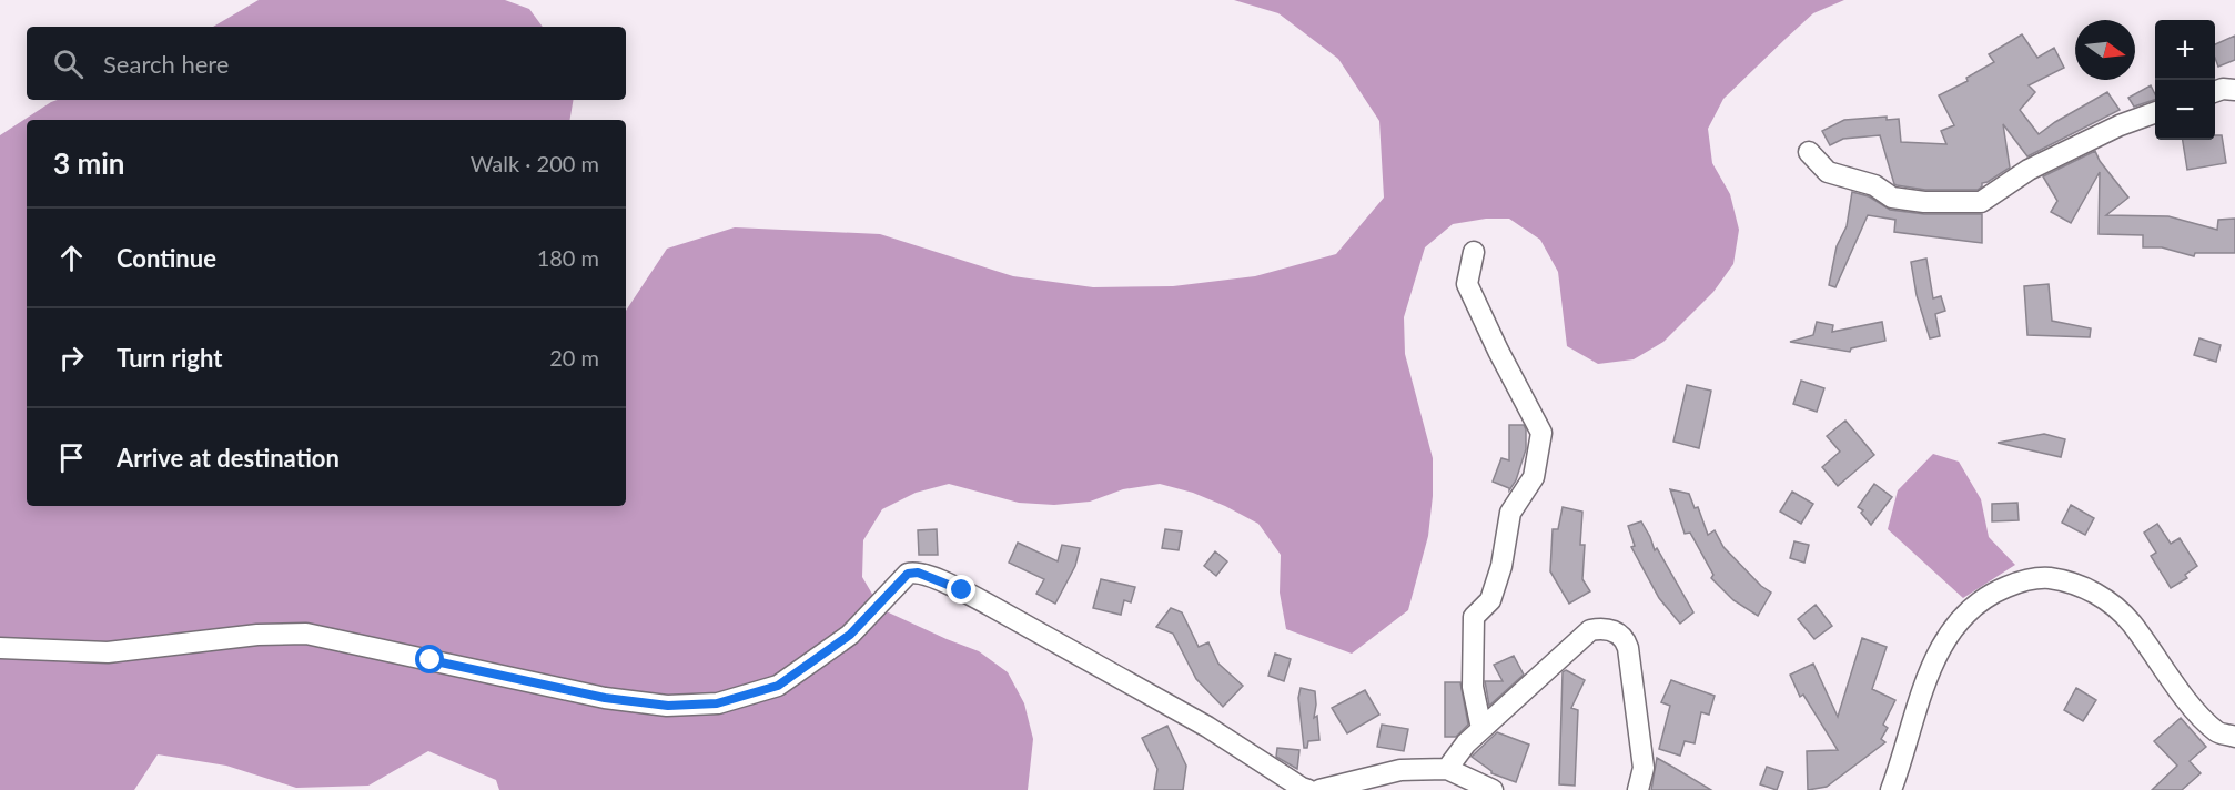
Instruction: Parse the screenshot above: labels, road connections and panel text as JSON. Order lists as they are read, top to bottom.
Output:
{
  "north": "right",
  "page": {
    "map_buttons": ["+", "−"],
    "search": "Search here",
    "heading": ["3 min", "Walk · 200 m"],
    "list": [
      ["Continue", "180 m"],
      ["Turn right", "20 m"],
      "Arrive at destination"
    ]
  }
}
